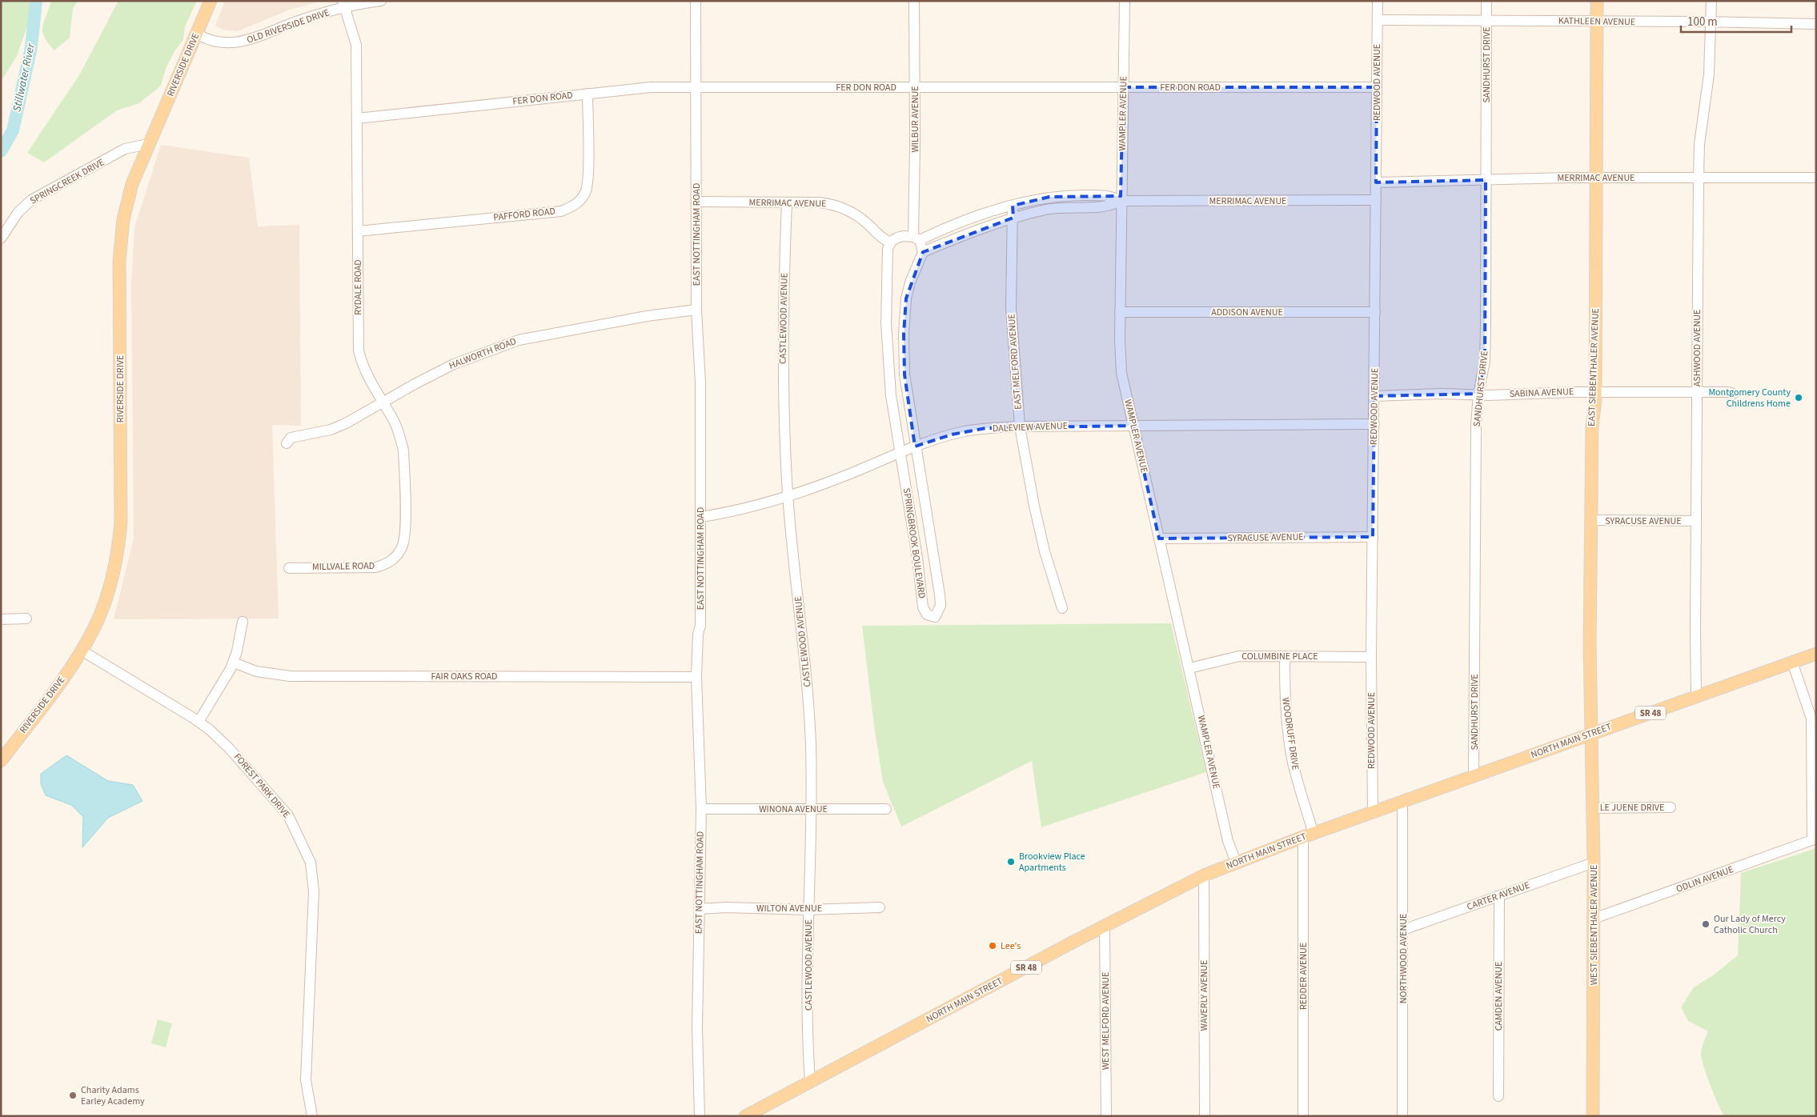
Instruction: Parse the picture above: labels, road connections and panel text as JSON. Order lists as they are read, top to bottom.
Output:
{
  "streets": {
    "main road": [
      "RIVERSIDE DRIVE",
      "EAST SIEBENTHALER AVENUE",
      "SR 48",
      "NORTH MAIN STREET",
      "WEST SIEBENTHALER AVENUE"
    ],
    "street": [
      "KATHLEEN AVENUE",
      "OLD RIVERSIDE DRIVE",
      "SANDHURST DRIVE",
      "REDWOOD AVENUE",
      "FER DON ROAD",
      "WAMPLER AVENUE",
      "WILBUR AVENUE",
      "MERRIMAC AVENUE",
      "SPRINGCREEK DRIVE",
      "PAFFORD ROAD",
      "EAST NOTTINGHAM ROAD",
      "RYDALE ROAD",
      "ADDISON AVENUE",
      "CASTLEWOOD AVENUE",
      "ASHWOOD AVENUE",
      "HALWORTH ROAD",
      "EAST MELFORD AVENUE",
      "SABINA AVENUE",
      "DALEVIEW AVENUE",
      "SYRACUSE AVENUE",
      "SPRINGBROOK BOULEVARD",
      "MILLVALE ROAD",
      "COLUMBINE PLACE",
      "FAIR OAKS ROAD",
      "WOODRUFF DRIVE",
      "FOREST PARK DRIVE",
      "LE JUENE DRIVE",
      "WINONA AVENUE",
      "ODLIN AVENUE",
      "CARTER AVENUE",
      "WILTON AVENUE",
      "NORTHWOOD AVENUE",
      "REDDER AVENUE",
      "WAVERLY AVENUE",
      "CAMDEN AVENUE",
      "WEST MELFORD AVENUE"
    ]
  },
  "crossings": [
    ["KATHLEEN AVENUE", "SANDHURST DRIVE"],
    ["KATHLEEN AVENUE", "REDWOOD AVENUE"],
    ["KATHLEEN AVENUE", "ASHWOOD AVENUE"],
    ["KATHLEEN AVENUE", "EAST SIEBENTHALER AVENUE"],
    ["OLD RIVERSIDE DRIVE", "RIVERSIDE DRIVE"],
    ["OLD RIVERSIDE DRIVE", "RYDALE ROAD"],
    ["RIVERSIDE DRIVE", "SPRINGCREEK DRIVE"],
    ["RIVERSIDE DRIVE", "FOREST PARK DRIVE"],
    ["SANDHURST DRIVE", "MERRIMAC AVENUE"],
    ["SANDHURST DRIVE", "SABINA AVENUE"],
    ["SANDHURST DRIVE", "NORTH MAIN STREET"],
    ["REDWOOD AVENUE", "FER DON ROAD"],
    ["REDWOOD AVENUE", "MERRIMAC AVENUE"],
    ["REDWOOD AVENUE", "ADDISON AVENUE"],
    ["REDWOOD AVENUE", "SABINA AVENUE"],
    ["REDWOOD AVENUE", "DALEVIEW AVENUE"],
    ["REDWOOD AVENUE", "SYRACUSE AVENUE"],
    ["REDWOOD AVENUE", "COLUMBINE PLACE"],
    ["REDWOOD AVENUE", "NORTH MAIN STREET"],
    ["FER DON ROAD", "WAMPLER AVENUE"],
    ["FER DON ROAD", "WILBUR AVENUE"],
    ["FER DON ROAD", "PAFFORD ROAD"],
    ["FER DON ROAD", "EAST NOTTINGHAM ROAD"],
    ["FER DON ROAD", "RYDALE ROAD"],
    ["WAMPLER AVENUE", "MERRIMAC AVENUE"],
    ["WAMPLER AVENUE", "ADDISON AVENUE"],
    ["WAMPLER AVENUE", "DALEVIEW AVENUE"],
    ["WAMPLER AVENUE", "SYRACUSE AVENUE"],
    ["WAMPLER AVENUE", "COLUMBINE PLACE"],
    ["WAMPLER AVENUE", "NORTH MAIN STREET"],
    ["WILBUR AVENUE", "MERRIMAC AVENUE"],
    ["MERRIMAC AVENUE", "EAST NOTTINGHAM ROAD"],
    ["MERRIMAC AVENUE", "CASTLEWOOD AVENUE"],
    ["MERRIMAC AVENUE", "ASHWOOD AVENUE"],
    ["MERRIMAC AVENUE", "EAST MELFORD AVENUE"],
    ["MERRIMAC AVENUE", "EAST SIEBENTHALER AVENUE"],
    ["MERRIMAC AVENUE", "SPRINGBROOK BOULEVARD"],
    ["PAFFORD ROAD", "RYDALE ROAD"],
    ["EAST NOTTINGHAM ROAD", "HALWORTH ROAD"],
    ["EAST NOTTINGHAM ROAD", "DALEVIEW AVENUE"],
    ["EAST NOTTINGHAM ROAD", "FAIR OAKS ROAD"],
    ["EAST NOTTINGHAM ROAD", "WINONA AVENUE"],
    ["EAST NOTTINGHAM ROAD", "WILTON AVENUE"],
    ["RYDALE ROAD", "HALWORTH ROAD"],
    ["RYDALE ROAD", "MILLVALE ROAD"],
    ["CASTLEWOOD AVENUE", "DALEVIEW AVENUE"],
    ["CASTLEWOOD AVENUE", "NORTH MAIN STREET"],
    ["CASTLEWOOD AVENUE", "WINONA AVENUE"],
    ["CASTLEWOOD AVENUE", "WILTON AVENUE"],
    ["ASHWOOD AVENUE", "SABINA AVENUE"],
    ["ASHWOOD AVENUE", "SYRACUSE AVENUE"],
    ["ASHWOOD AVENUE", "NORTH MAIN STREET"],
    ["EAST MELFORD AVENUE", "DALEVIEW AVENUE"],
    ["EAST SIEBENTHALER AVENUE", "SABINA AVENUE"],
    ["EAST SIEBENTHALER AVENUE", "SYRACUSE AVENUE"],
    ["EAST SIEBENTHALER AVENUE", "NORTH MAIN STREET"],
    ["EAST SIEBENTHALER AVENUE", "WEST SIEBENTHALER AVENUE"],
    ["DALEVIEW AVENUE", "SPRINGBROOK BOULEVARD"],
    ["COLUMBINE PLACE", "WOODRUFF DRIVE"],
    ["WOODRUFF DRIVE", "NORTH MAIN STREET"],
    ["WOODRUFF DRIVE", "REDDER AVENUE"],
    ["NORTH MAIN STREET", "WEST SIEBENTHALER AVENUE"],
    ["NORTH MAIN STREET", "NORTHWOOD AVENUE"],
    ["NORTH MAIN STREET", "REDDER AVENUE"],
    ["NORTH MAIN STREET", "WAVERLY AVENUE"],
    ["NORTH MAIN STREET", "WEST MELFORD AVENUE"],
    ["LE JUENE DRIVE", "WEST SIEBENTHALER AVENUE"],
    ["ODLIN AVENUE", "WEST SIEBENTHALER AVENUE"],
    ["CARTER AVENUE", "WEST SIEBENTHALER AVENUE"],
    ["CARTER AVENUE", "NORTHWOOD AVENUE"],
    ["CARTER AVENUE", "CAMDEN AVENUE"]
  ],
  "water": ["Stillwater River"],
  "places": [
    "Montgomery County Childrens Home",
    "Brookview Place Apartments",
    "Our Lady of Mercy Catholic Church",
    "Lee's",
    "Charity Adams Earley Academy"
  ],
  "scale_bar": "100 m"
}
